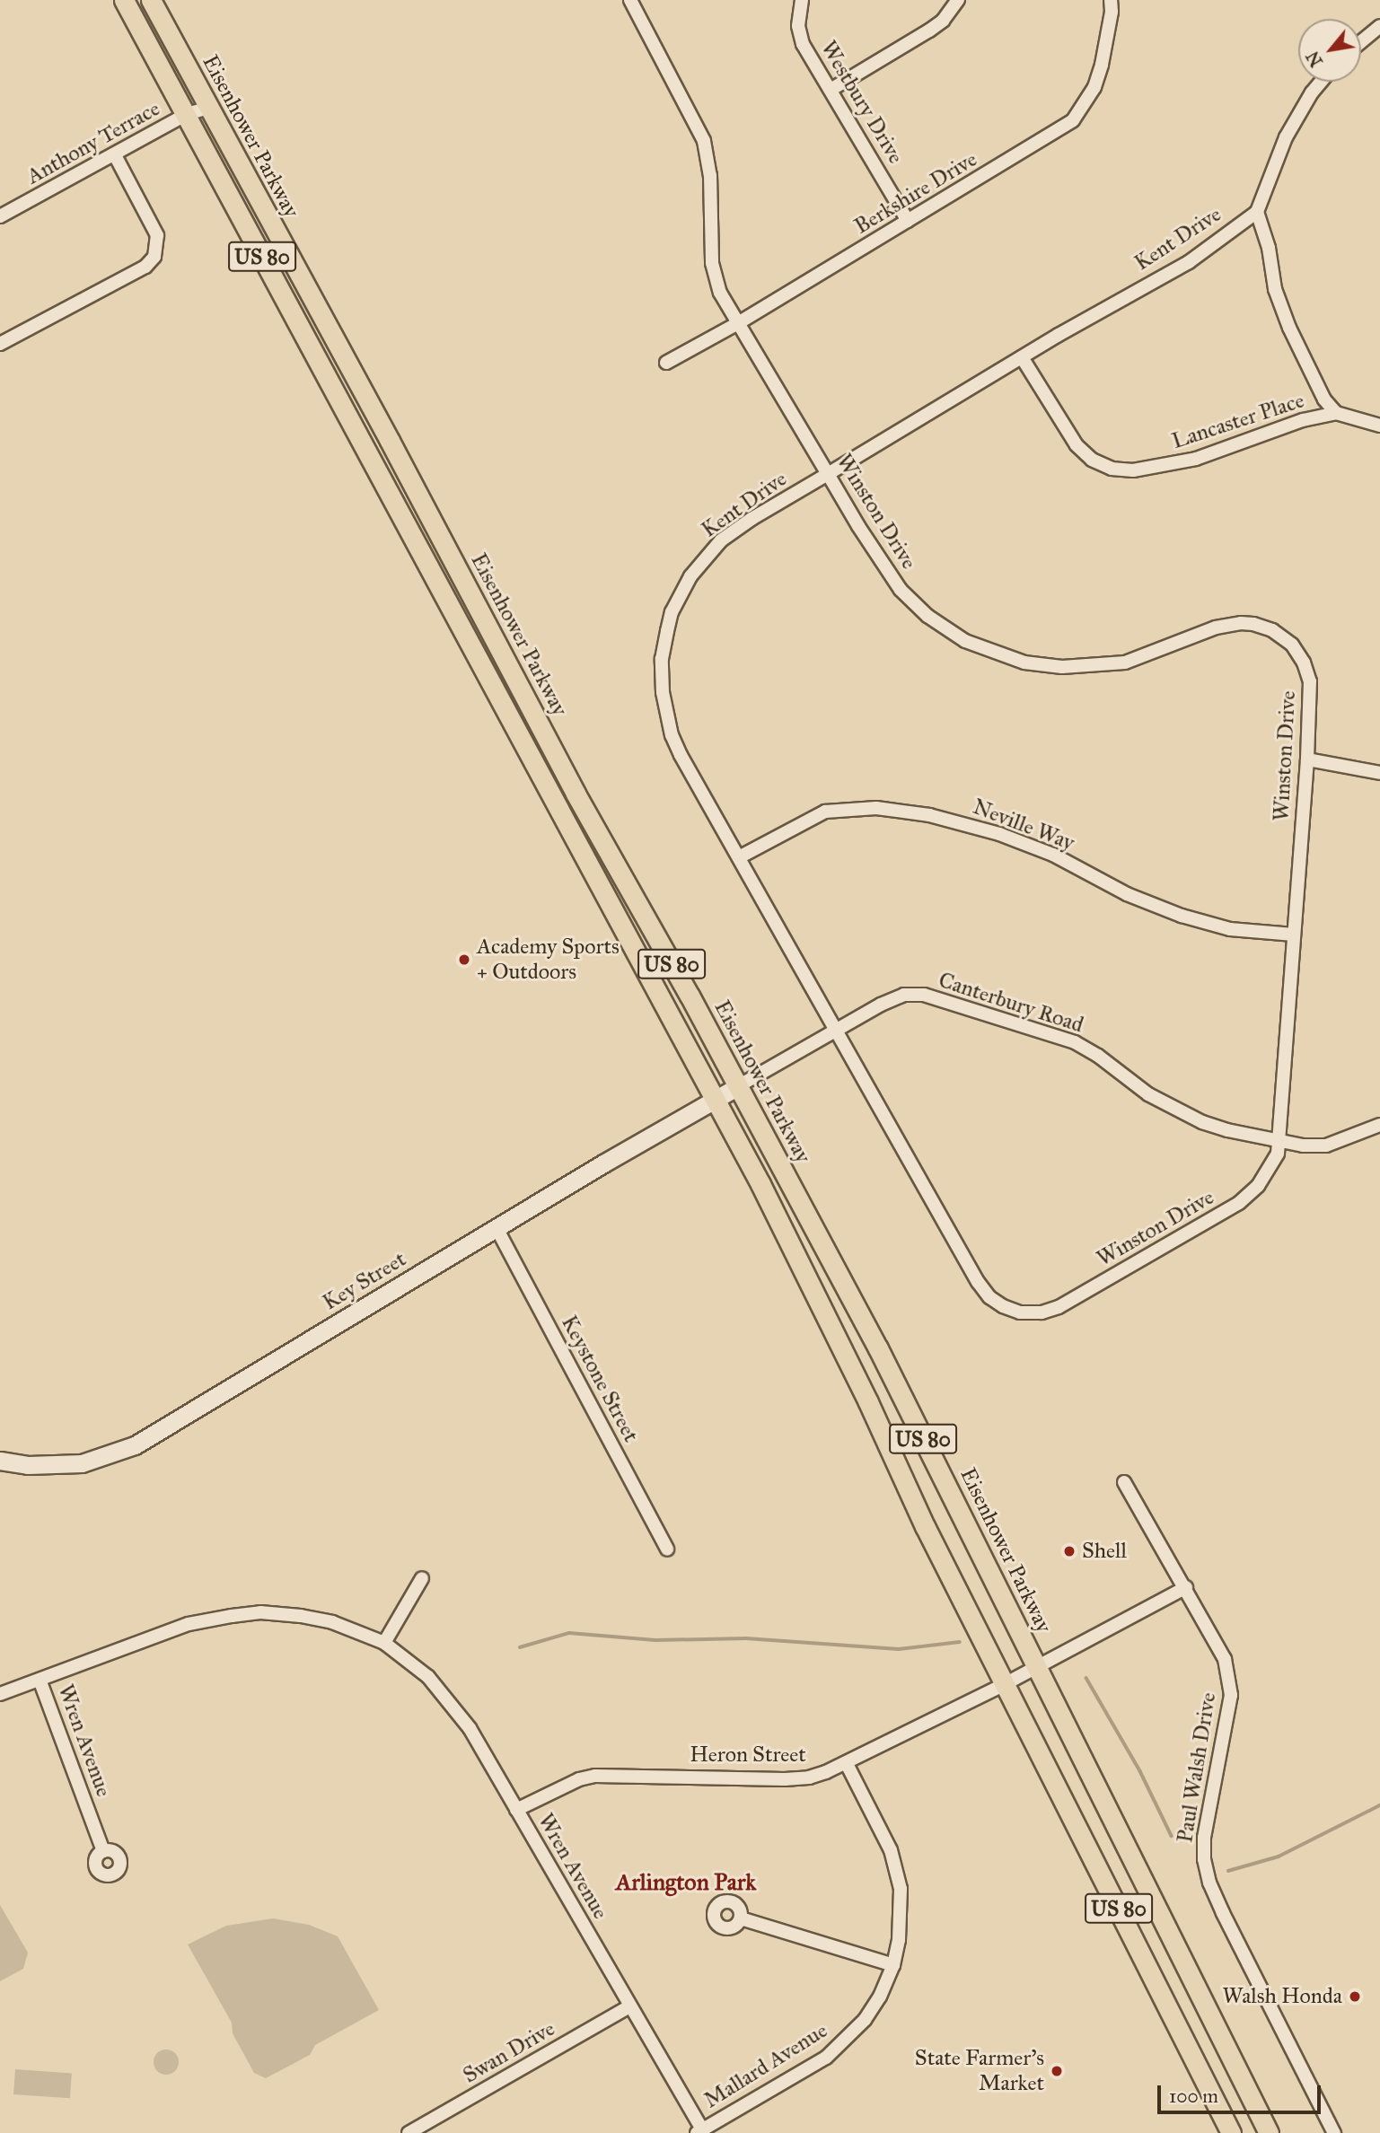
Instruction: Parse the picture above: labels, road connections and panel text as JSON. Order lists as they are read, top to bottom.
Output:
{
  "streets": {
    "main road": ["Eisenhower Parkway", "US 80"],
    "street": [
      "Westbury Drive",
      "Anthony Terrace",
      "Berkshire Drive",
      "Kent Drive",
      "Lancaster Place",
      "Winston Drive",
      "Neville Way",
      "Canterbury Road",
      "Key Street",
      "Keystone Street",
      "Wren Avenue",
      "Heron Street",
      "Paul Walsh Drive",
      "Swan Drive",
      "Mallard Avenue"
    ]
  },
  "crossings": [
    ["Westbury Drive", "Berkshire Drive"],
    ["Eisenhower Parkway", "Anthony Terrace"],
    ["Eisenhower Parkway", "Canterbury Road"],
    ["Eisenhower Parkway", "Key Street"],
    ["Eisenhower Parkway", "Heron Street"],
    ["Berkshire Drive", "Winston Drive"],
    ["Kent Drive", "Lancaster Place"],
    ["Kent Drive", "Winston Drive"],
    ["Kent Drive", "Neville Way"],
    ["Kent Drive", "Canterbury Road"],
    ["Winston Drive", "Neville Way"],
    ["Winston Drive", "Canterbury Road"],
    ["Canterbury Road", "Key Street"],
    ["Key Street", "Keystone Street"],
    ["Wren Avenue", "Heron Street"],
    ["Wren Avenue", "Swan Drive"],
    ["Wren Avenue", "Mallard Avenue"],
    ["Heron Street", "Paul Walsh Drive"],
    ["Heron Street", "Mallard Avenue"]
  ],
  "districts": ["Arlington Park"],
  "places": [
    "Academy Sports + Outdoors",
    "Shell",
    "Walsh Honda",
    "State Farmer's Market"
  ],
  "scale_bar": "100 m",
  "north": "bottom left"
}
